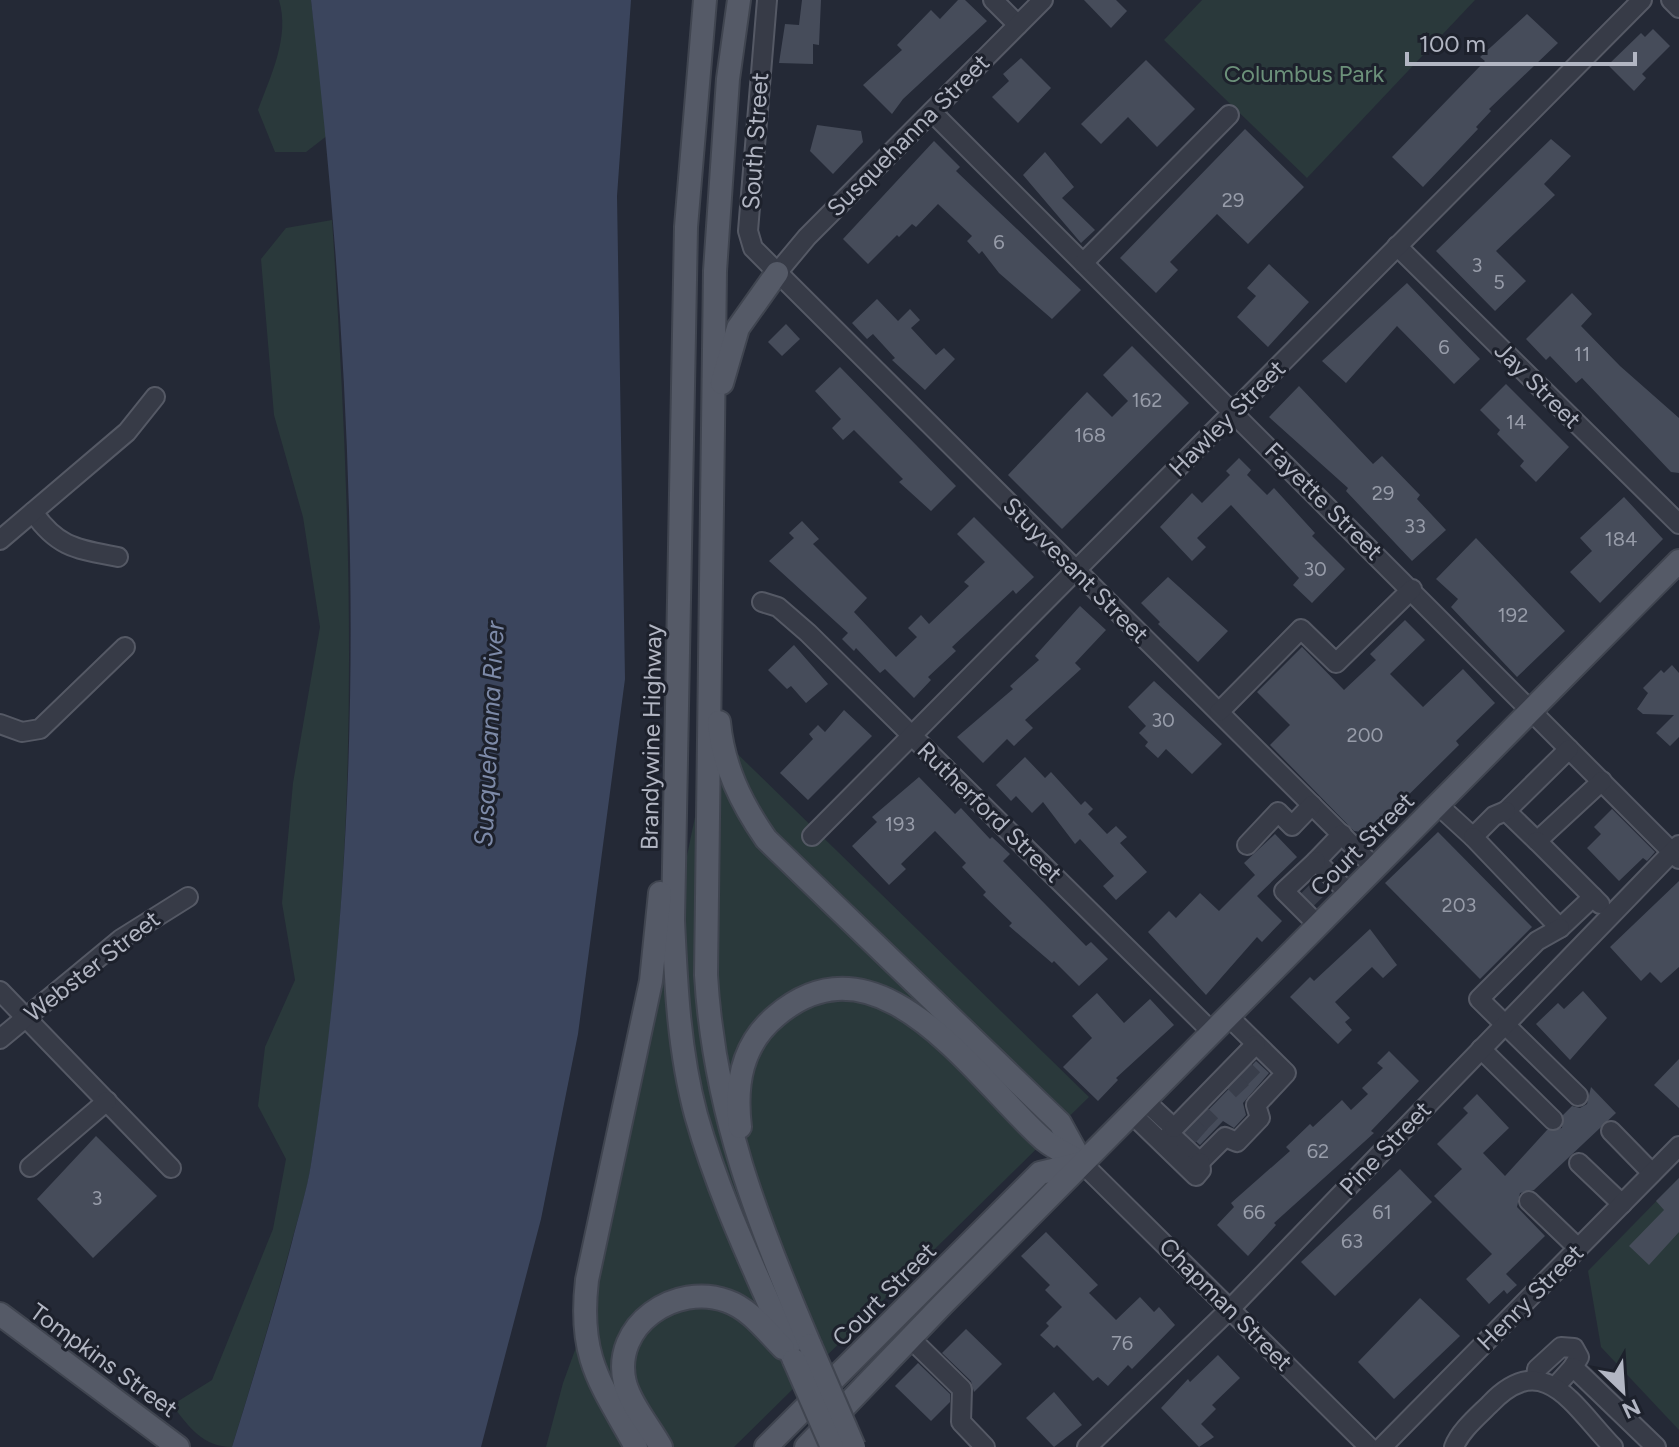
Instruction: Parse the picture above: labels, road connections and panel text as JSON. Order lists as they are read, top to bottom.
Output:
{
  "streets": {
    "main road": ["Brandywine Highway", "Court Street", "Tompkins Street"],
    "street": [
      "Susquehanna Street",
      "South Street",
      "Jay Street",
      "Hawley Street",
      "Fayette Street",
      "Stuyvesant Street",
      "Rutherford Street",
      "Webster Street",
      "Pine Street",
      "Henry Street",
      "Chapman Street"
    ]
  },
  "crossings": [
    ["Susquehanna Street", "South Street"],
    ["Susquehanna Street", "Fayette Street"],
    ["Susquehanna Street", "Stuyvesant Street"],
    ["South Street", "Stuyvesant Street"],
    ["Jay Street", "Hawley Street"],
    ["Hawley Street", "Fayette Street"],
    ["Hawley Street", "Stuyvesant Street"],
    ["Hawley Street", "Rutherford Street"],
    ["Fayette Street", "Court Street"],
    ["Fayette Street", "Pine Street"],
    ["Stuyvesant Street", "Court Street"],
    ["Rutherford Street", "Court Street"],
    ["Court Street", "Chapman Street"],
    ["Pine Street", "Chapman Street"]
  ],
  "water": ["Susquehanna River"],
  "parks": ["Columbus Park"],
  "house_numbers": [
    "29",
    "6",
    "3",
    "5",
    "6",
    "11",
    "162",
    "14",
    "168",
    "29",
    "33",
    "184",
    "30",
    "192",
    "30",
    "200",
    "193",
    "203",
    "62",
    "3",
    "66",
    "61",
    "63",
    "76"
  ],
  "scale_bar": "100 m",
  "north": "bottom right"
}
